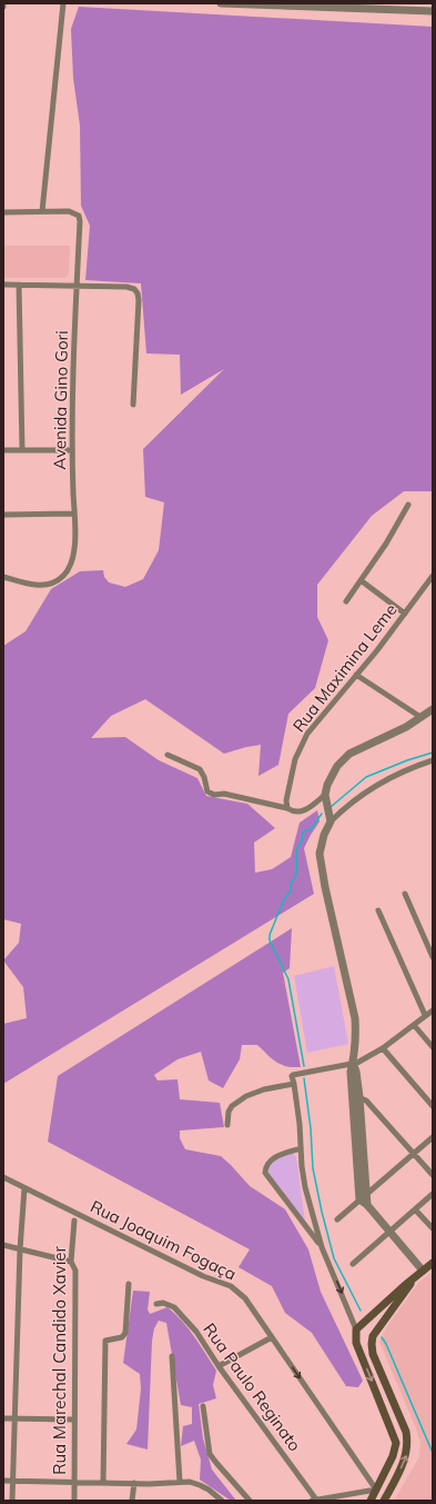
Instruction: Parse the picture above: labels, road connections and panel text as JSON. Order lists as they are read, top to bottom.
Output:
{
  "streets": {
    "street": [
      "Avenida Gino Gori",
      "Rua Maximina Leme",
      "Rua Joaquim Fogaça",
      "Rua Marechal Candido Xavier",
      "Rua Paulo Reginato"
    ]
  },
  "one_way": ["Rua Joaquim Fogaça"]
}
